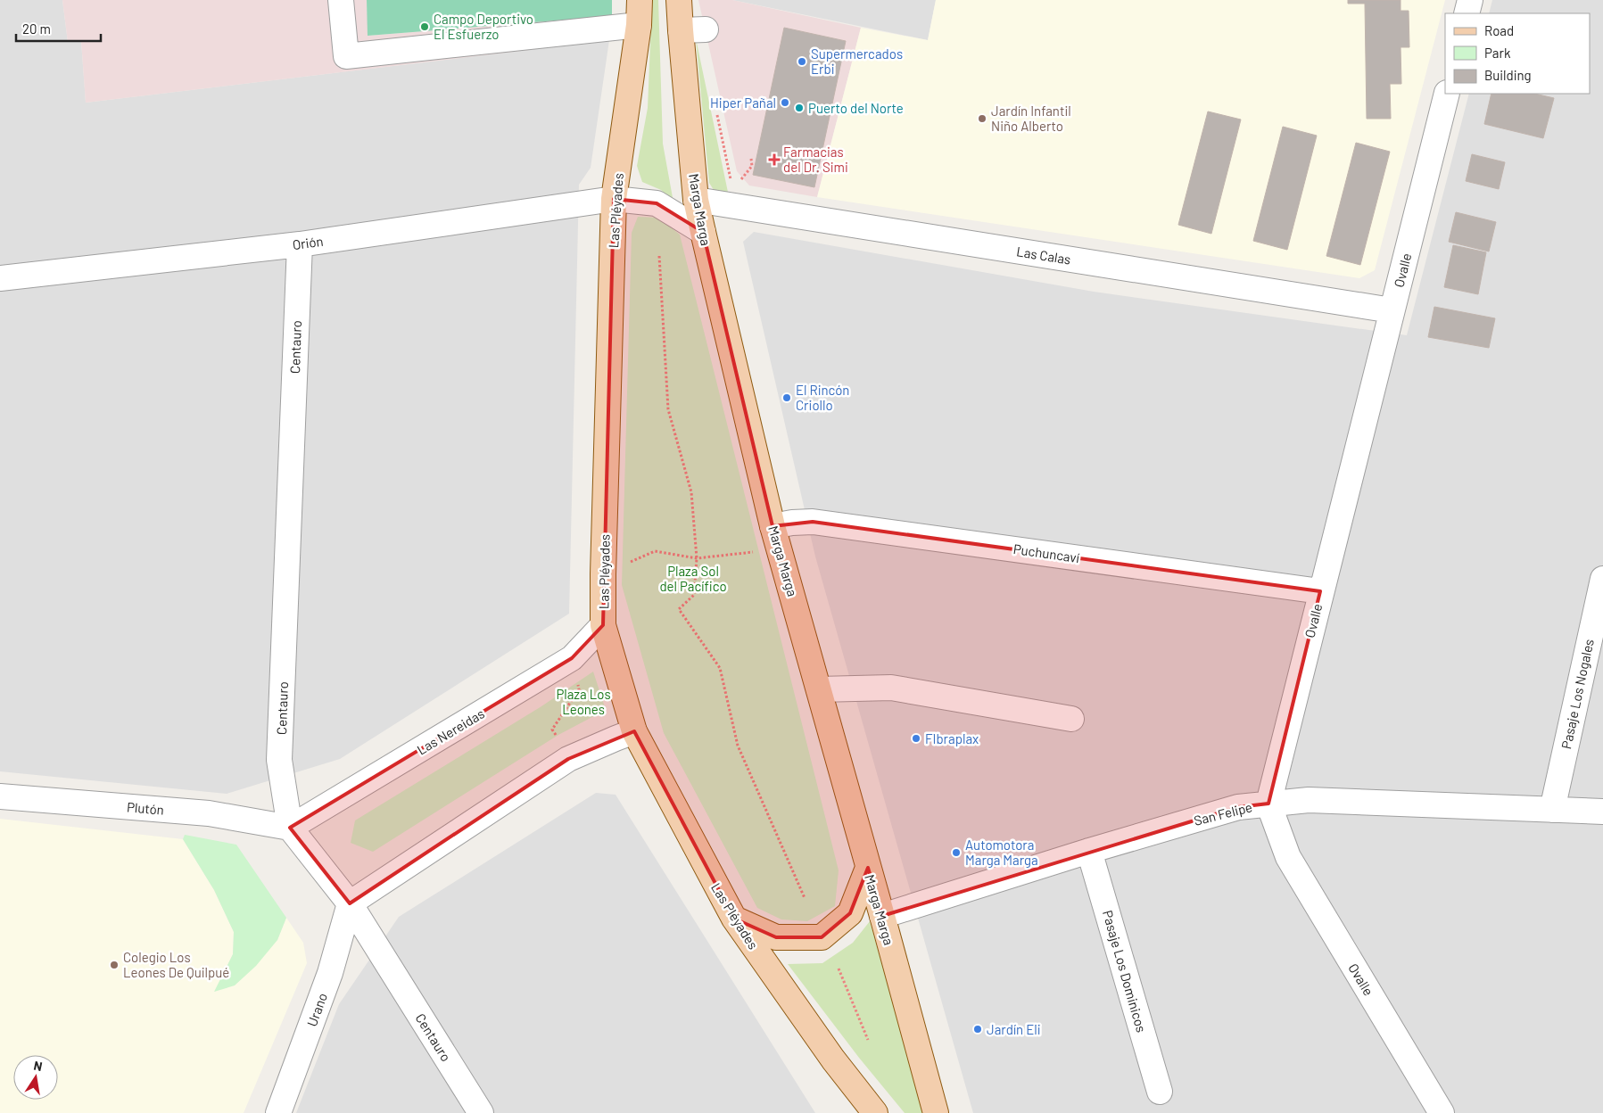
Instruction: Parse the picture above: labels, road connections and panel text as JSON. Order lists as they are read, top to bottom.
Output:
{
  "streets": {
    "main road": ["Marga Marga", "Las Pléyades"],
    "street": [
      "Orión",
      "Las Calas",
      "Ovalle",
      "Centauro",
      "Puchuncaví",
      "Pasaje Los Nogales",
      "Las Nereidas",
      "Plutón",
      "San Felipe",
      "Pasaje Los Dominicos",
      "Urano"
    ]
  },
  "crossings": [
    ["Marga Marga", "Orión"],
    ["Marga Marga", "Las Calas"],
    ["Marga Marga", "Puchuncaví"],
    ["Marga Marga", "San Felipe"],
    ["Las Pléyades", "Orión"],
    ["Las Pléyades", "Las Nereidas"],
    ["Orión", "Centauro"],
    ["Las Calas", "Ovalle"],
    ["Ovalle", "Puchuncaví"],
    ["Ovalle", "San Felipe"],
    ["Centauro", "Las Nereidas"],
    ["Centauro", "Plutón"],
    ["Centauro", "Urano"],
    ["Pasaje Los Nogales", "San Felipe"],
    ["Las Nereidas", "Plutón"],
    ["San Felipe", "Pasaje Los Dominicos"]
  ],
  "parks": ["Plaza Sol del Pacífico", "Plaza Los Leones"],
  "places": {
    "other": [
      "Campo Deportivo El Esfuerzo",
      "Supermercados Erbi",
      "Hiper Pañal",
      "Puerto del Norte",
      "Jardín Infantil Niño Alberto",
      "El Rincón Criollo",
      "FIbraplax",
      "Automotora Marga Marga",
      "Colegio Los Leones De Quilpué",
      "Jardín Eli"
    ],
    "health": ["Farmacias del Dr. Simi"]
  },
  "legend": ["Road", "Park", "Building"],
  "scale_bar": "20 m",
  "north": "top"
}
